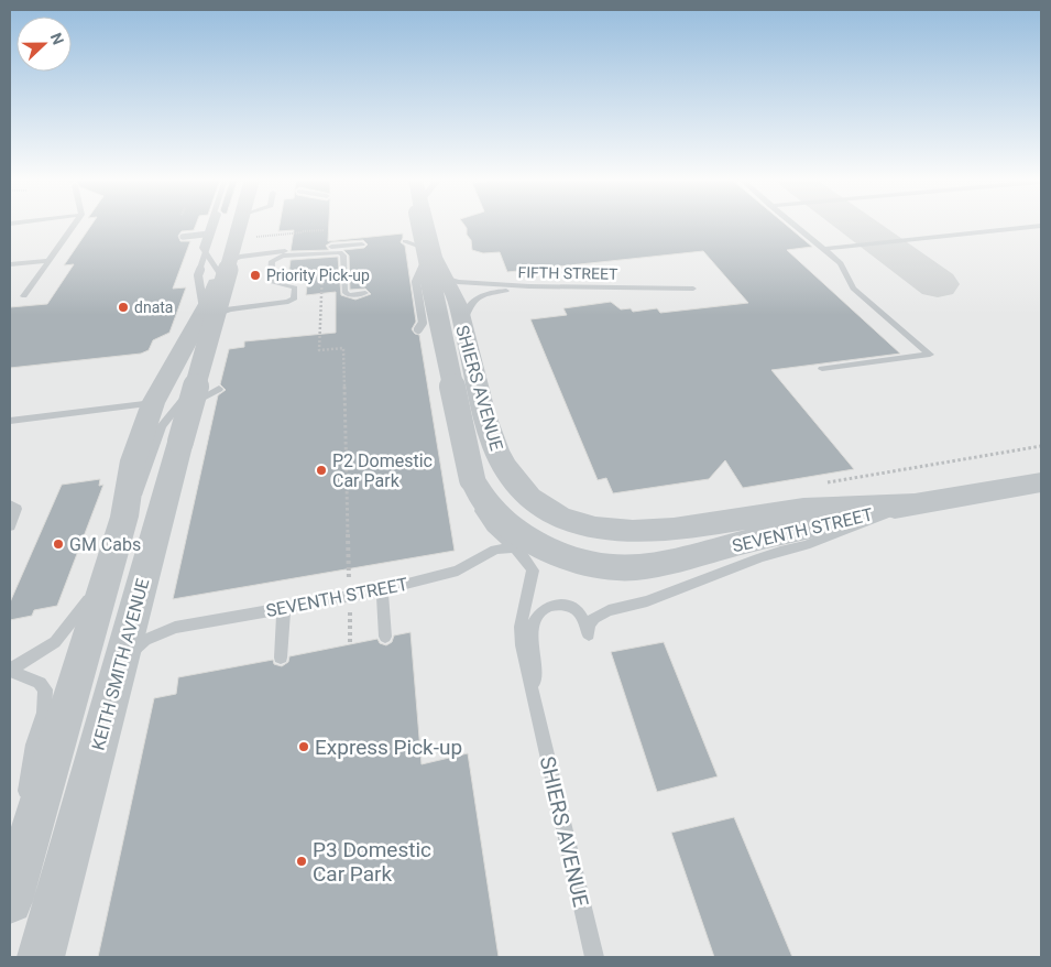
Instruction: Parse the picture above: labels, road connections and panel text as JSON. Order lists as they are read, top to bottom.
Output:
{
  "streets": {
    "street": ["SHIERS AVENUE", "SEVENTH STREET", "KEITH SMITH AVENUE"],
    "lane": ["FIFTH STREET"]
  },
  "crossings": [
    ["FIFTH STREET", "SHIERS AVENUE"],
    ["SHIERS AVENUE", "SEVENTH STREET"],
    ["SEVENTH STREET", "KEITH SMITH AVENUE"]
  ],
  "places": [
    "Priority Pick-up",
    "dnata",
    "P2 Domestic Car Park",
    "GM Cabs",
    "Express Pick-up",
    "P3 Domestic Car Park"
  ],
  "north": "right"
}
